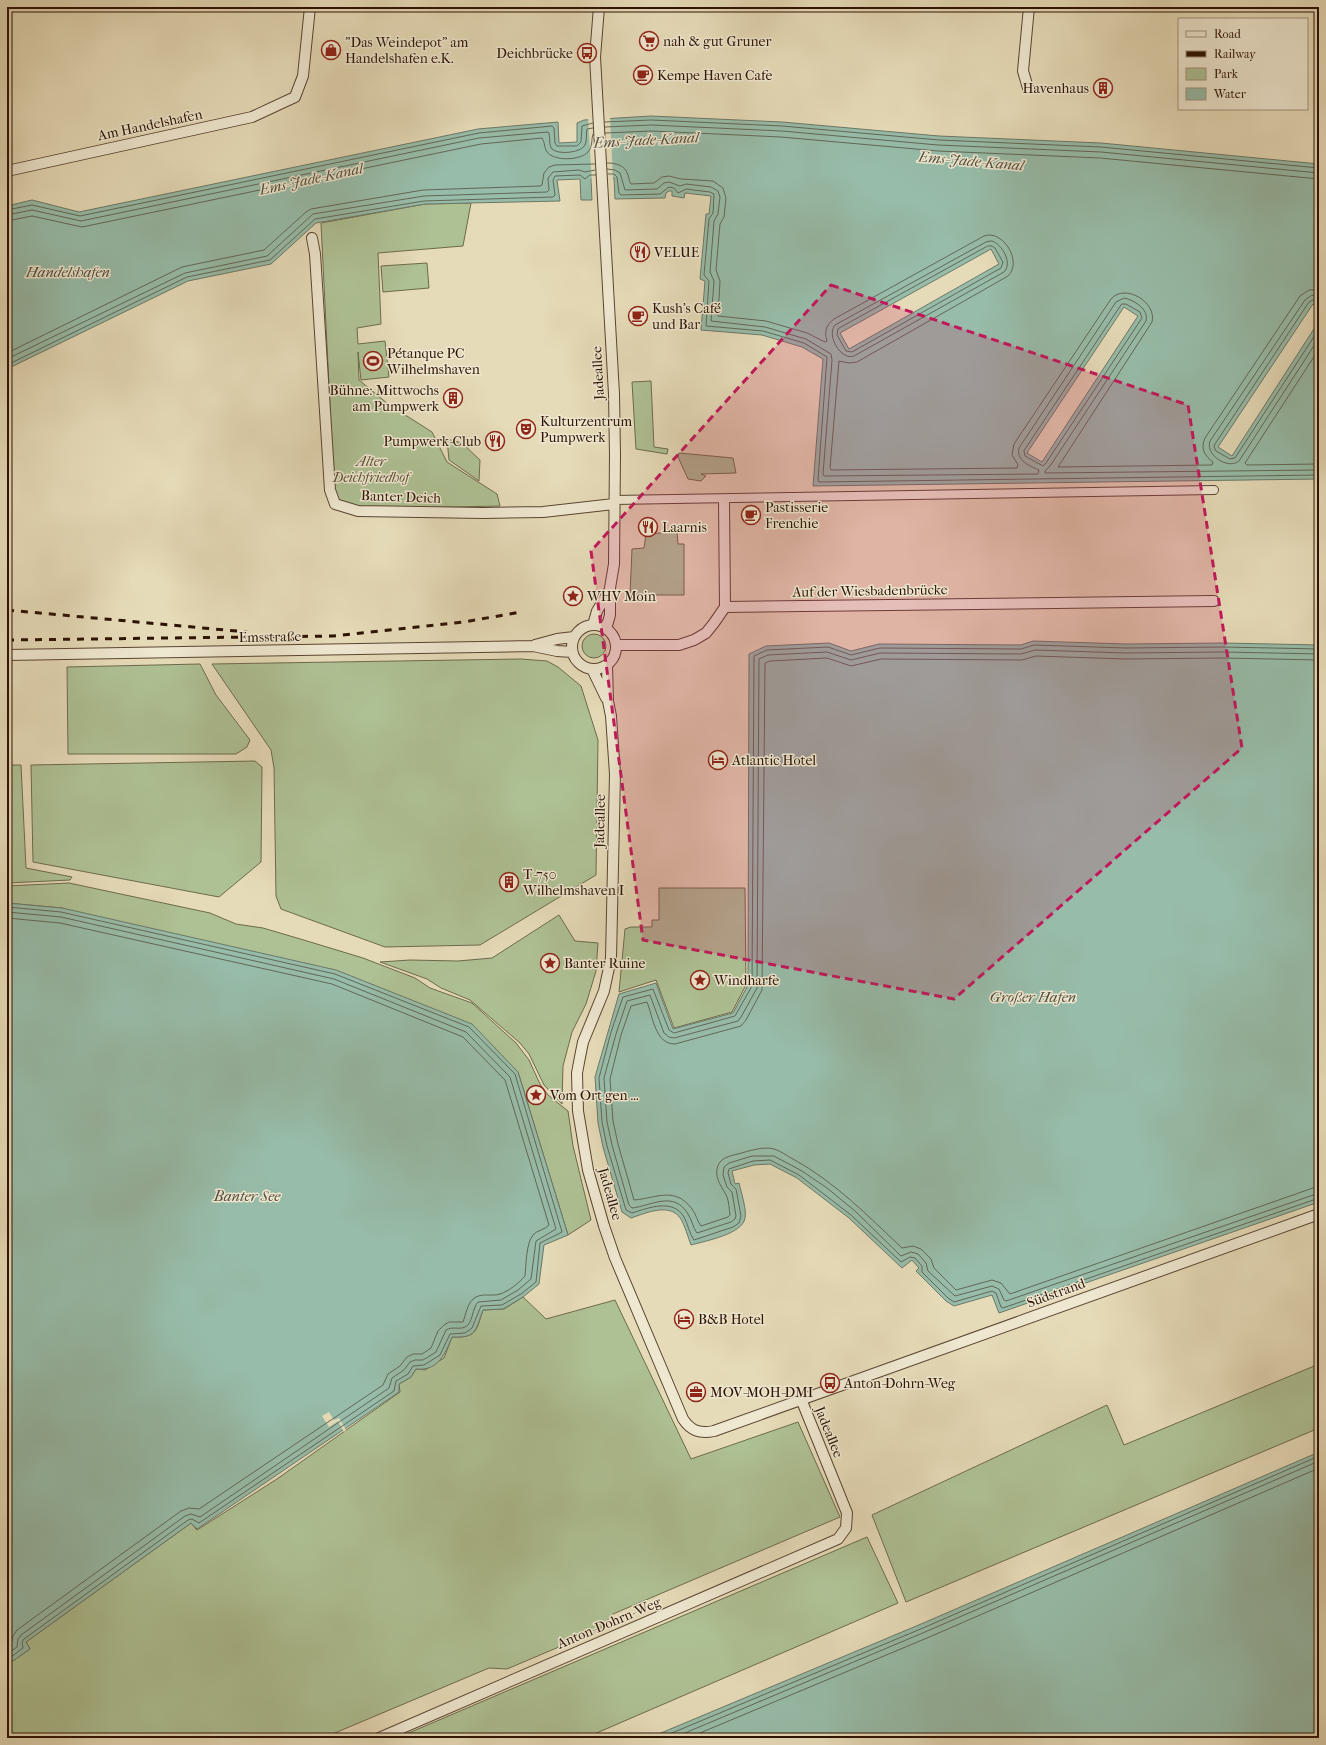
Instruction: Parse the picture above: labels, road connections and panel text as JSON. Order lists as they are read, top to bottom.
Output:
{
  "streets": {
    "street": [
      "Am Handelshafen",
      "Jadeallee",
      "Banter Deich",
      "Auf der Wiesbadenbrücke",
      "Emsstraße",
      "Südstrand",
      "Anton-Dohrn-Weg"
    ]
  },
  "crossings": [
    ["Jadeallee", "Banter Deich"],
    ["Jadeallee", "Emsstraße"],
    ["Jadeallee", "Südstrand"],
    ["Jadeallee", "Anton-Dohrn-Weg"]
  ],
  "water": [
    "Ems-Jade-Kanal",
    "Handelshafen",
    "Großer Hafen",
    "Banter See"
  ],
  "parks": ["Alter Deichfriedhof"],
  "places": {
    "supermarket": ["nah & gut Gruner"],
    "shop": ["\"Das Weindepot\" am Handelshafen e.K."],
    "bus stop": ["Deichbrücke", "Anton-Dohrn-Weg"],
    "cafe": ["Kempe Haven Cafe", "Kush's Café und Bar", "Pastisserie Frenchie"],
    "building": ["Havenhaus", "Bühne: Mittwochs am Pumpwerk", "T-750 Wilhelmshaven I"],
    "restaurant": ["VELUE", "Pumpwerk-Club", "Laarnis"],
    "sports": ["Pétanque PC Wilhelmshaven"],
    "theatre": ["Kulturzentrum Pumpwerk"],
    "place": [
      "WHV Moin",
      "Banter Ruine",
      "Windharfe",
      "Vom Ort gen ..."
    ],
    "hotel": ["Atlantic Hotel", "B&B Hotel"],
    "office": ["MOV-MOH-DMI"]
  },
  "legend": [
    "Road",
    "Railway",
    "Park",
    "Water"
  ]
}
